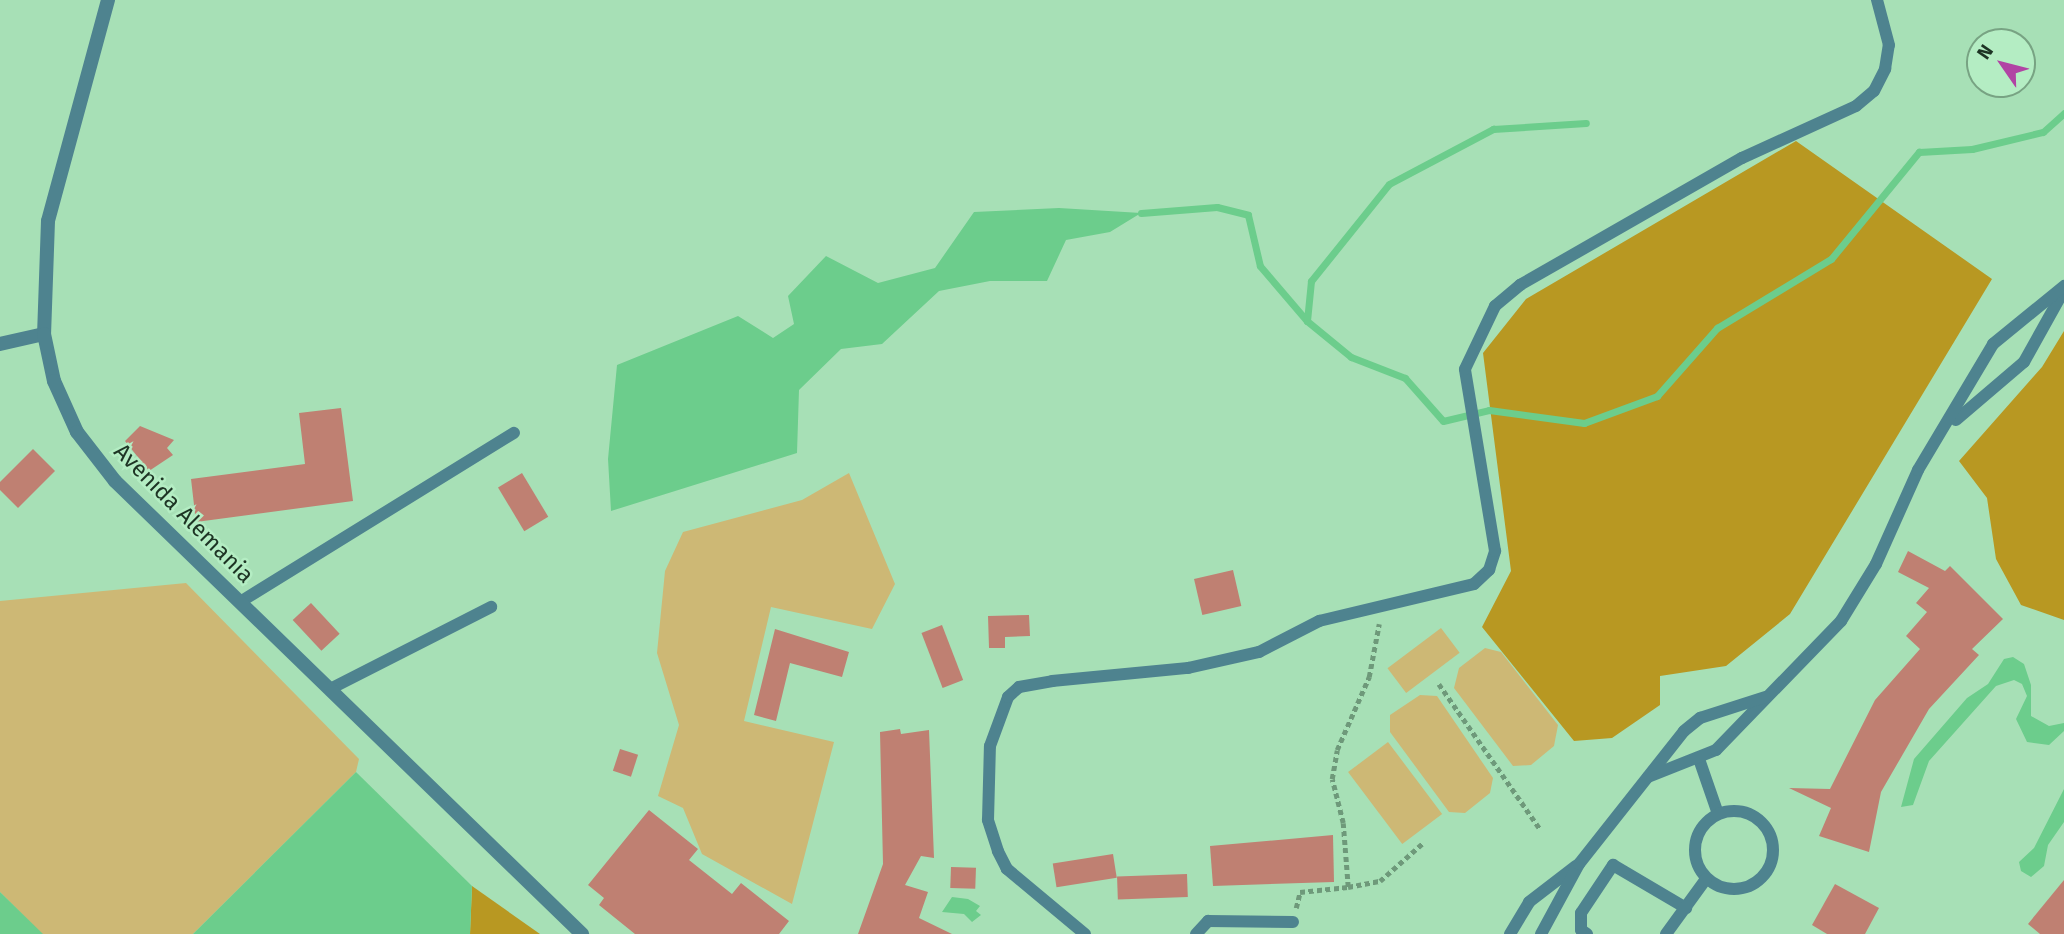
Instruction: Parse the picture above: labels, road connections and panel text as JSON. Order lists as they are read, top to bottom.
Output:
{
  "streets": {
    "street": ["Avenida Alemania"]
  },
  "north": "top left"
}
